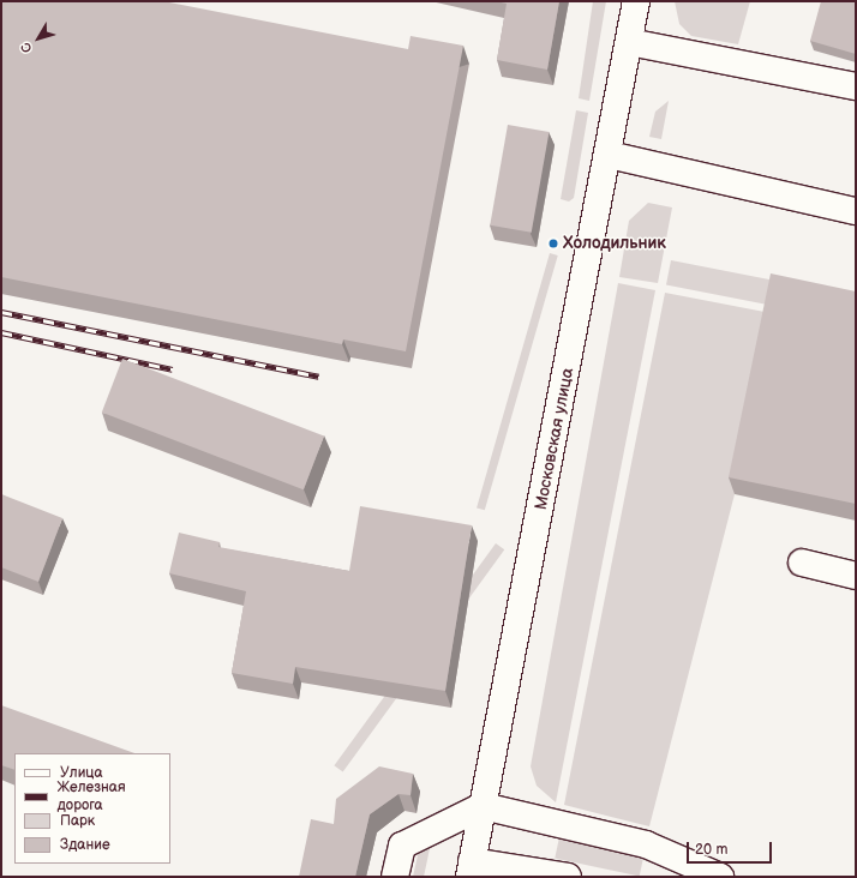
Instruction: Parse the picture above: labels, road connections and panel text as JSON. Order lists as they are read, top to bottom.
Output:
{
  "streets": {
    "main road": ["Московская улица"]
  },
  "places": ["Холодильник"],
  "legend": [
    "Улица",
    "Железная дорога",
    "Парк",
    "Здание"
  ],
  "scale_bar": "20 m",
  "north": "bottom left"
}
